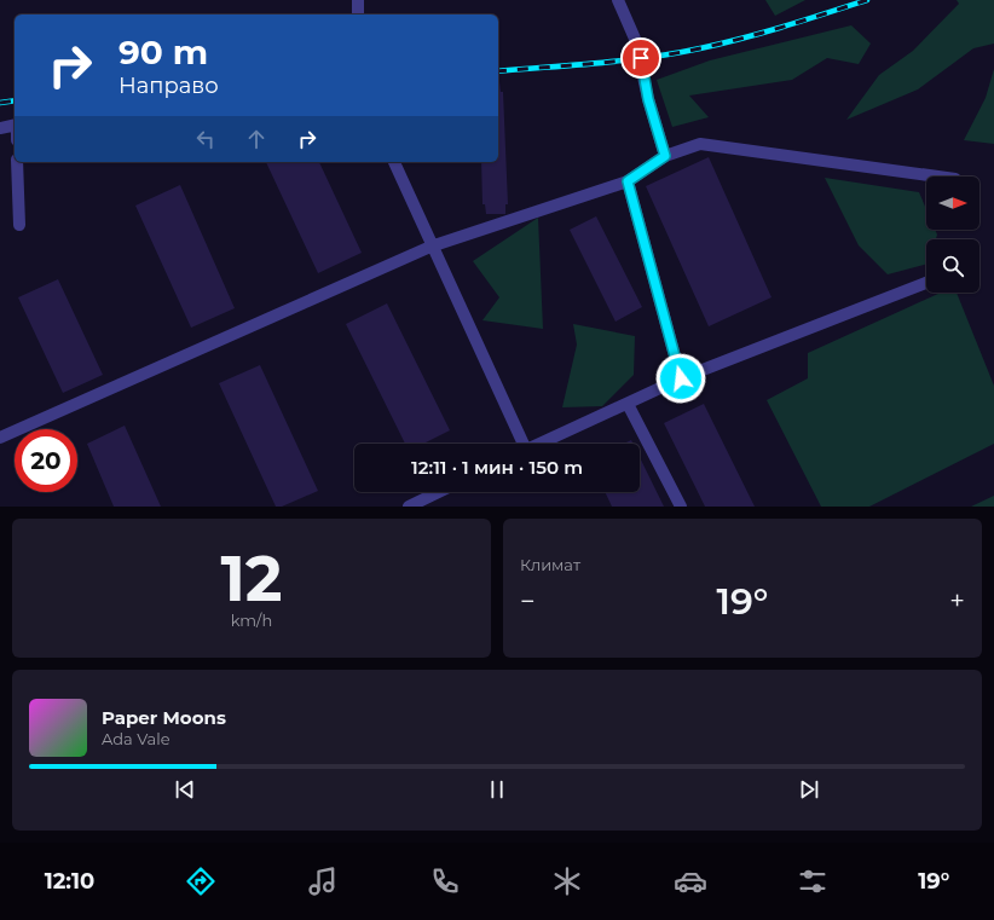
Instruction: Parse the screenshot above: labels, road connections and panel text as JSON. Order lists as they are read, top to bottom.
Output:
{
  "north": "right",
  "page": {
    "turn": ["90 m", "Направо"],
    "limit": "20",
    "trip": "12:11 · 1 мин · 150 m",
    "tile": [
      ["12", "km/h"],
      "Климат"
    ],
    "heat": ["−", "19°", "+"],
    "song": ["Paper Moons", "Ada Vale"],
    "tabs": ["12:10", "19°"]
  }
}
